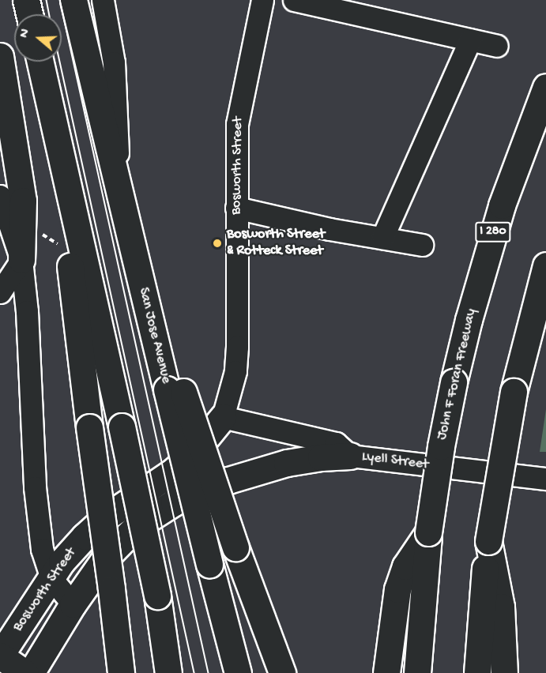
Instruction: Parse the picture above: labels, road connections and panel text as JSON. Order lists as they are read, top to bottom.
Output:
{
  "streets": {
    "main road": [
      "Bosworth Street",
      "I 280",
      "San Jose Avenue",
      "John F Foran Freeway"
    ],
    "street": ["Lyell Street"]
  },
  "crossings": [
    ["Bosworth Street", "Lyell Street"]
  ],
  "places": ["Bosworth Street & Rotteck Street"],
  "north": "left"
}
